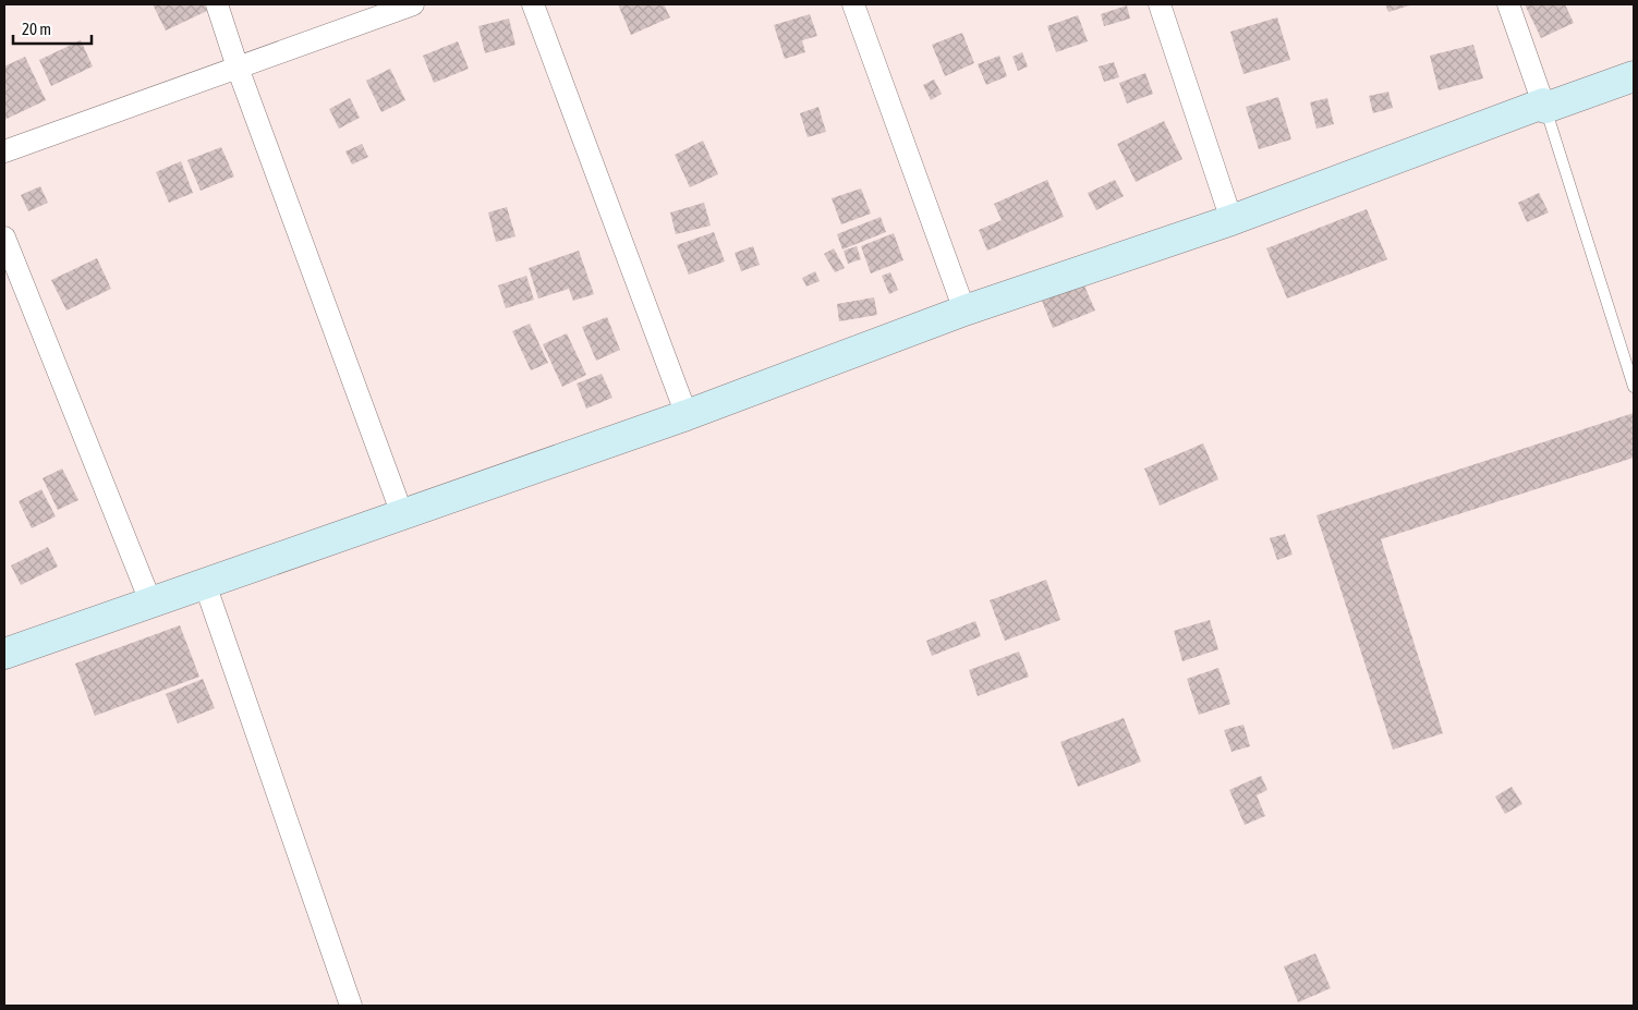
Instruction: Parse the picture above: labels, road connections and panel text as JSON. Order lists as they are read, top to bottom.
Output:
{
  "scale_bar": "20 m"
}
